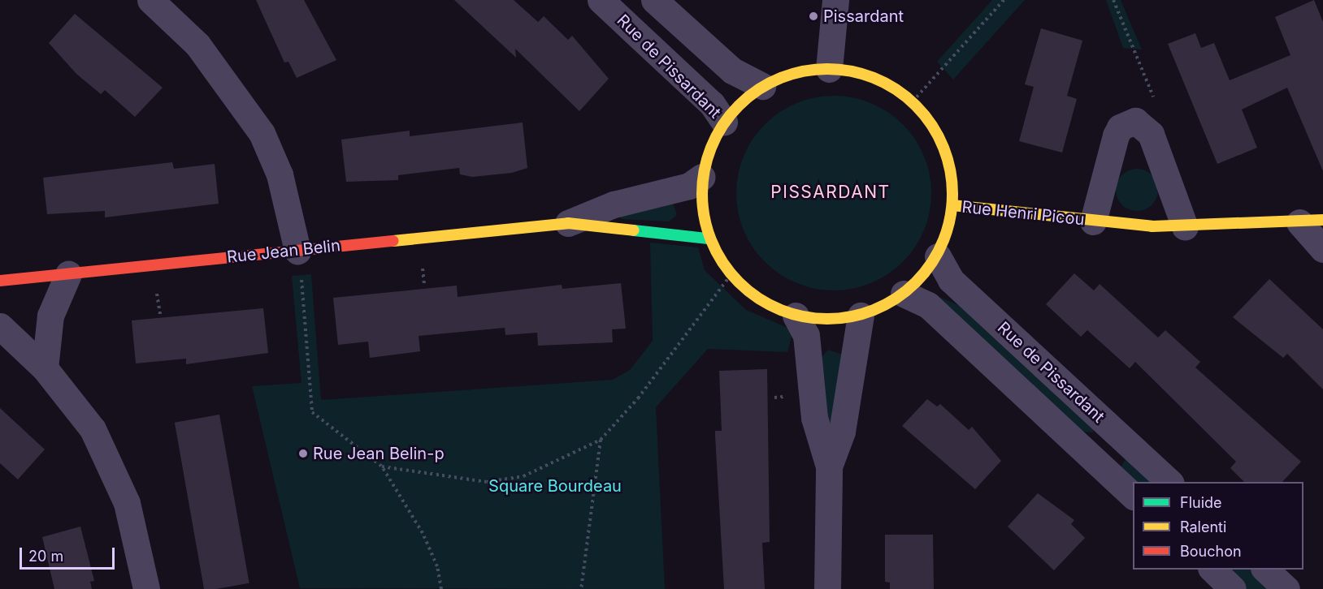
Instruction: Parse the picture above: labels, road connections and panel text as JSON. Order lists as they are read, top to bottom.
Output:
{
  "streets": {
    "street": ["Rue de Pissardant", "Rue Henri Picou", "Rue Jean Belin"]
  },
  "districts": ["PISSARDANT"],
  "parks": ["Square Bourdeau"],
  "places": ["Pissardant", "Rue Jean Belin-p"],
  "legend": ["Fluide", "Ralenti", "Bouchon"],
  "scale_bar": "20 m"
}
